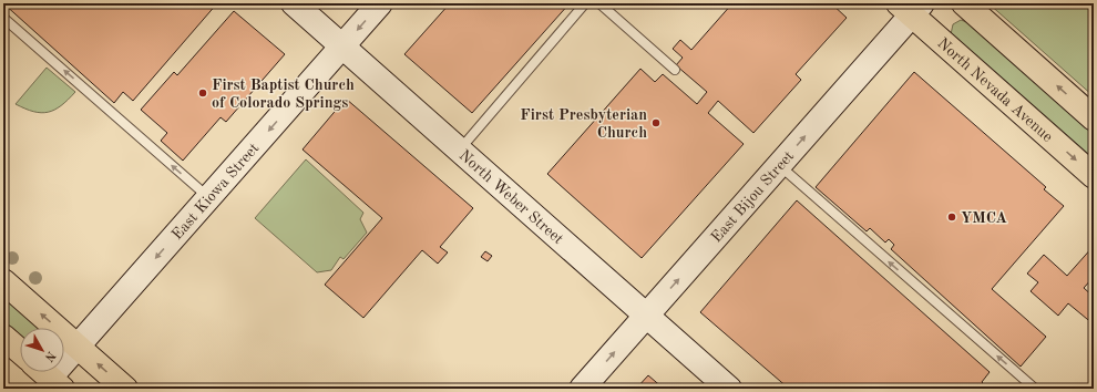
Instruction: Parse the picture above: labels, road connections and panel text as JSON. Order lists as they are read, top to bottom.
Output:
{
  "streets": {
    "main road": [
      "North Nevada Avenue",
      "East Kiowa Street",
      "North Weber Street",
      "East Bijou Street"
    ]
  },
  "crossings": [
    ["North Nevada Avenue", "East Bijou Street"],
    ["East Kiowa Street", "North Weber Street"],
    ["North Weber Street", "East Bijou Street"]
  ],
  "one_way": ["East Kiowa Street", "East Bijou Street"],
  "places": ["First Baptist Church of Colorado Springs", "First Presbyterian Church", "YMCA"],
  "north": "bottom right"
}
